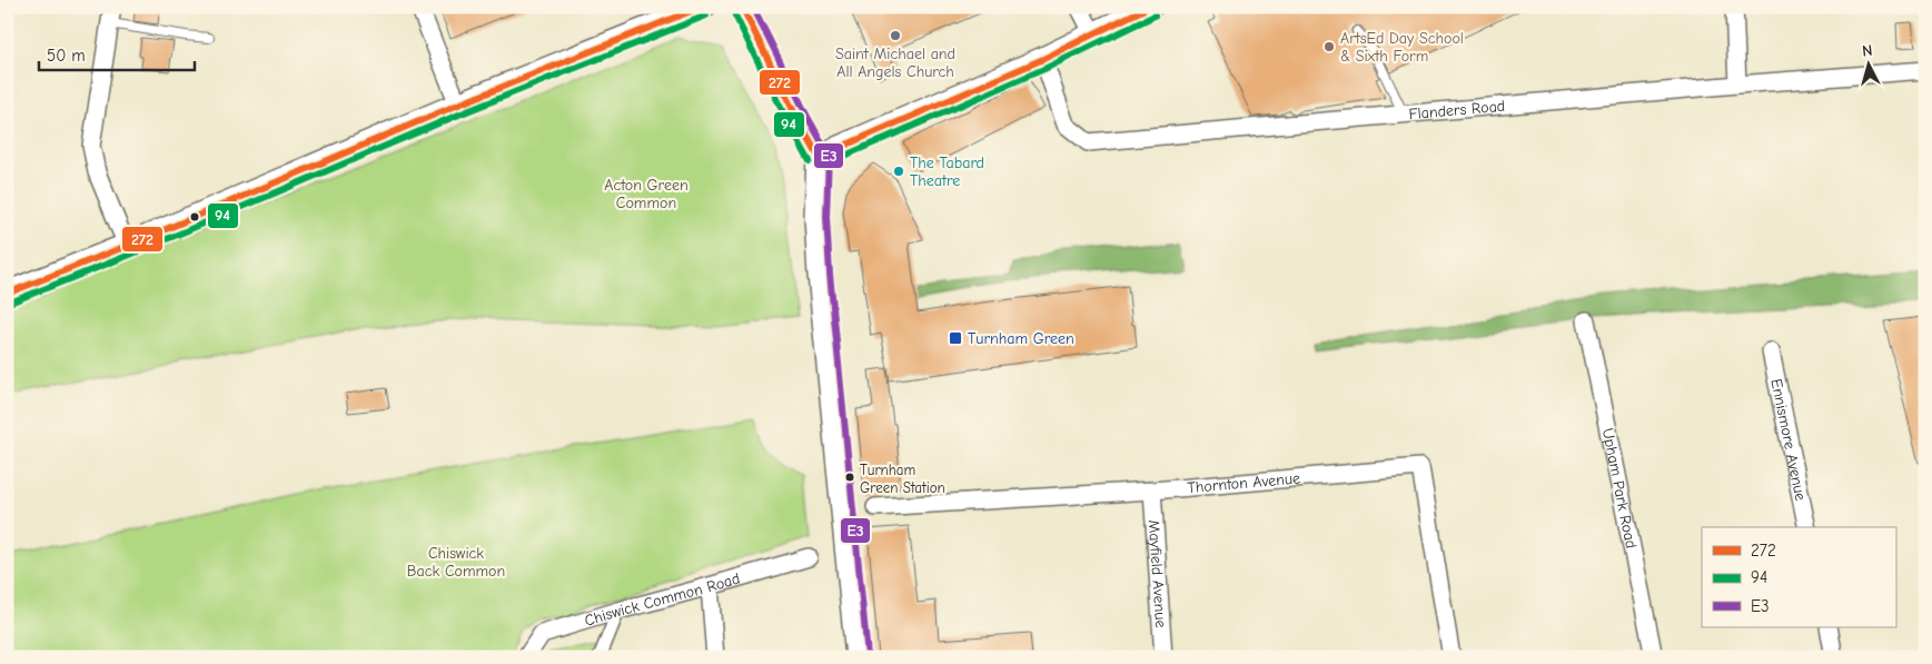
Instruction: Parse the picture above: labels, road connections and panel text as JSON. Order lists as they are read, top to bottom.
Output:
{
  "streets": {
    "street": [
      "Flanders Road",
      "Ennismore Avenue",
      "Thornton Avenue",
      "Upham Park Road",
      "Mayfield Avenue",
      "Chiswick Common Road"
    ]
  },
  "crossings": [
    ["Thornton Avenue", "Mayfield Avenue"]
  ],
  "parks": ["Acton Green Common", "Chiswick Back Common"],
  "places": {
    "other": [
      "Saint Michael and All Angels Church",
      "ArtsEd Day School & Sixth Form",
      "The Tabard Theatre",
      "Turnham Green Station"
    ],
    "transit": ["Turnham Green"]
  },
  "lines": ["transit line 272", "transit line E3", "transit line 94"],
  "legend": ["272", "94", "E3"],
  "scale_bar": "50 m",
  "north": "top"
}
